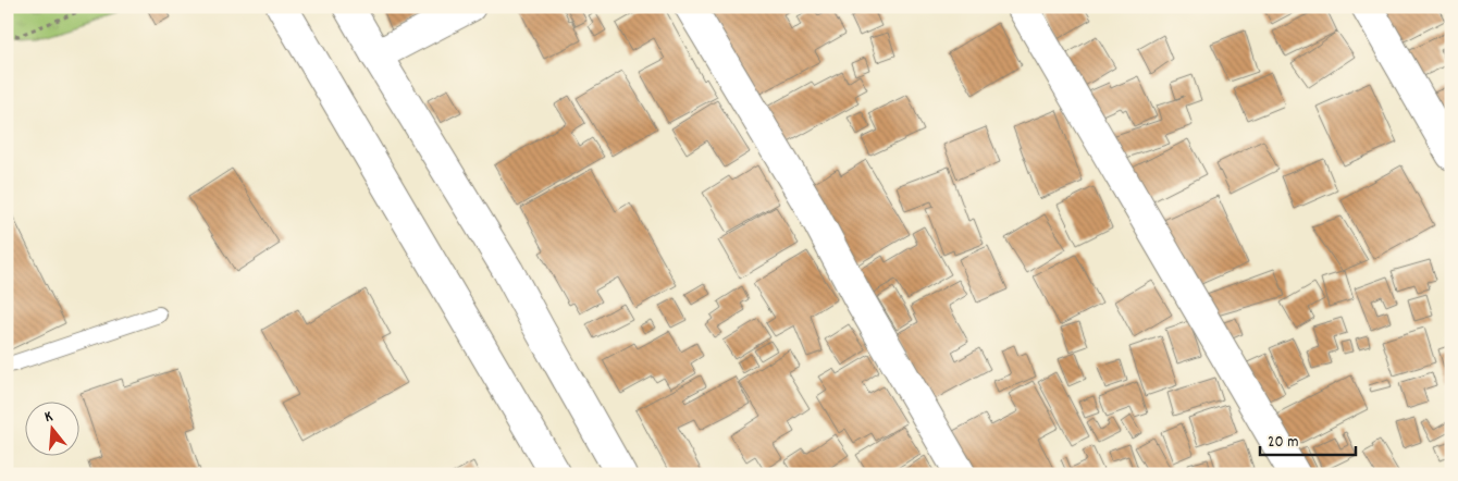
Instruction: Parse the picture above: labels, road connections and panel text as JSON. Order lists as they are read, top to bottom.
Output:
{
  "scale_bar": "20 m",
  "north": "top"
}
